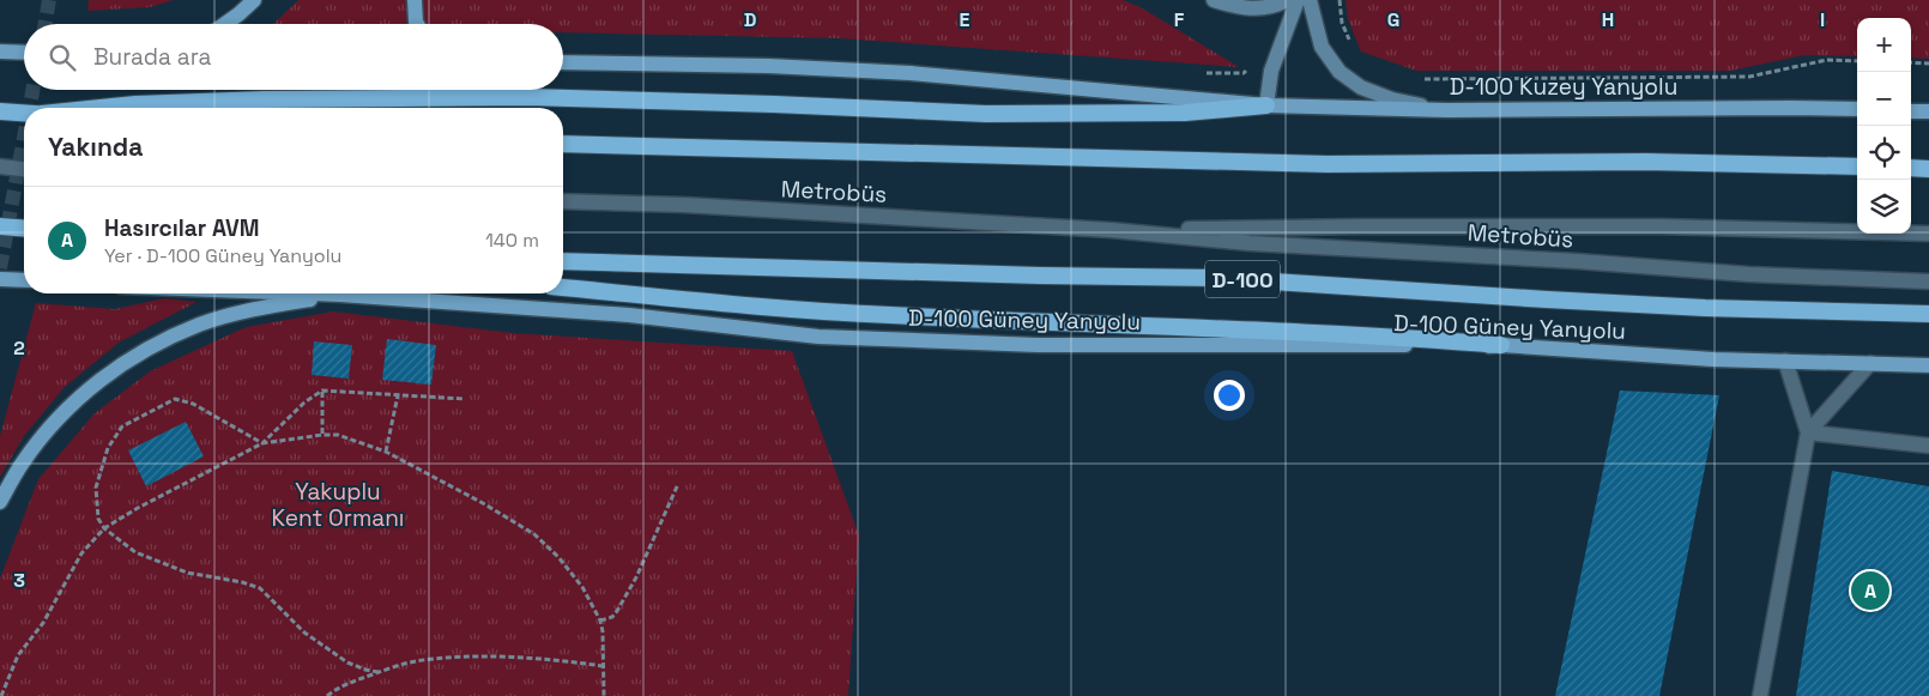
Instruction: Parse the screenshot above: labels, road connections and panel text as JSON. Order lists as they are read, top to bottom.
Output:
{
  "streets": {
    "highway": ["D-100"],
    "main road": ["D-100 Kuzey Yanyolu", "D-100 Güney Yanyolu"],
    "lane": ["Metrobüs"]
  },
  "parks": ["Yakuplu Kent Ormanı"],
  "page": {
    "map_buttons": ["+", "−"],
    "search": "Burada ara",
    "heading": "Yakında",
    "list": [
      {
        "mark": "A",
        "name": "Hasırcılar AVM",
        "note": "Yer · D-100 Güney Yanyolu",
        "value": "140 m"
      }
    ],
    "pins": "A"
  },
  "grid": {
    "columns": [
      "D",
      "E",
      "F",
      "G",
      "H",
      "I"
    ],
    "rows": ["2", "3"]
  }
}
